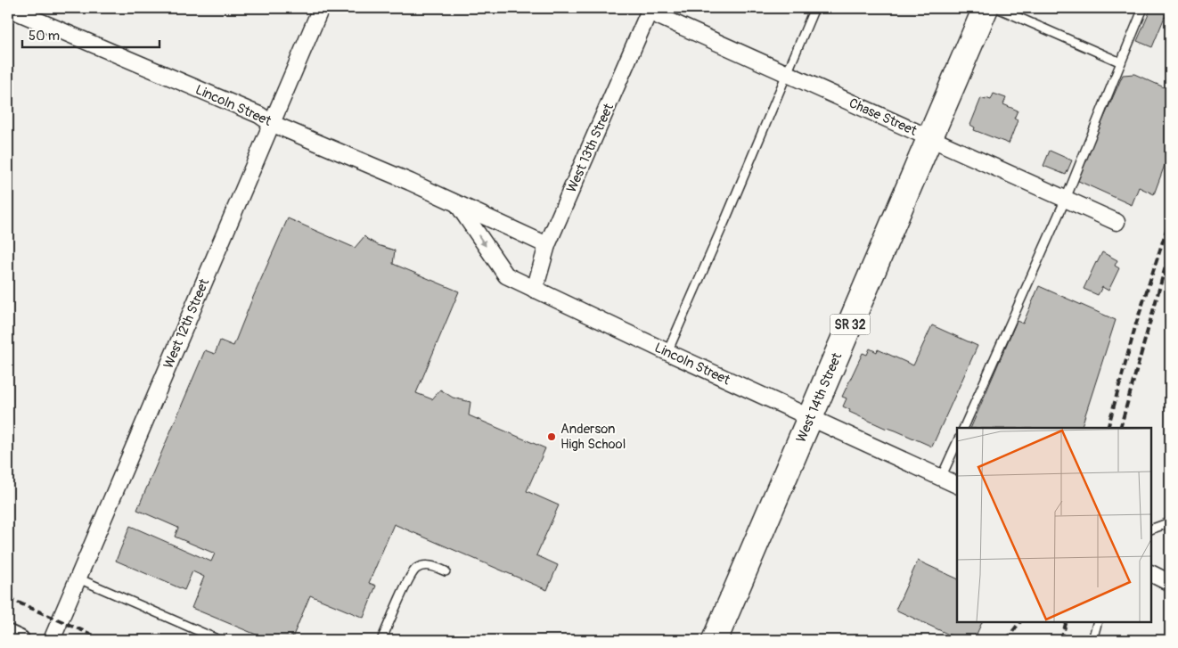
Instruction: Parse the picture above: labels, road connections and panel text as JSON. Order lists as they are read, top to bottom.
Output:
{
  "streets": {
    "main road": ["SR 32", "West 14th Street"],
    "street": [
      "Lincoln Street",
      "Chase Street",
      "West 13th Street",
      "West 12th Street"
    ]
  },
  "crossings": [
    ["Lincoln Street", "West 13th Street"],
    ["Lincoln Street", "West 12th Street"],
    ["Lincoln Street", "West 14th Street"],
    ["Chase Street", "West 13th Street"],
    ["Chase Street", "West 14th Street"]
  ],
  "places": ["Anderson High School"],
  "scale_bar": "50 m"
}
